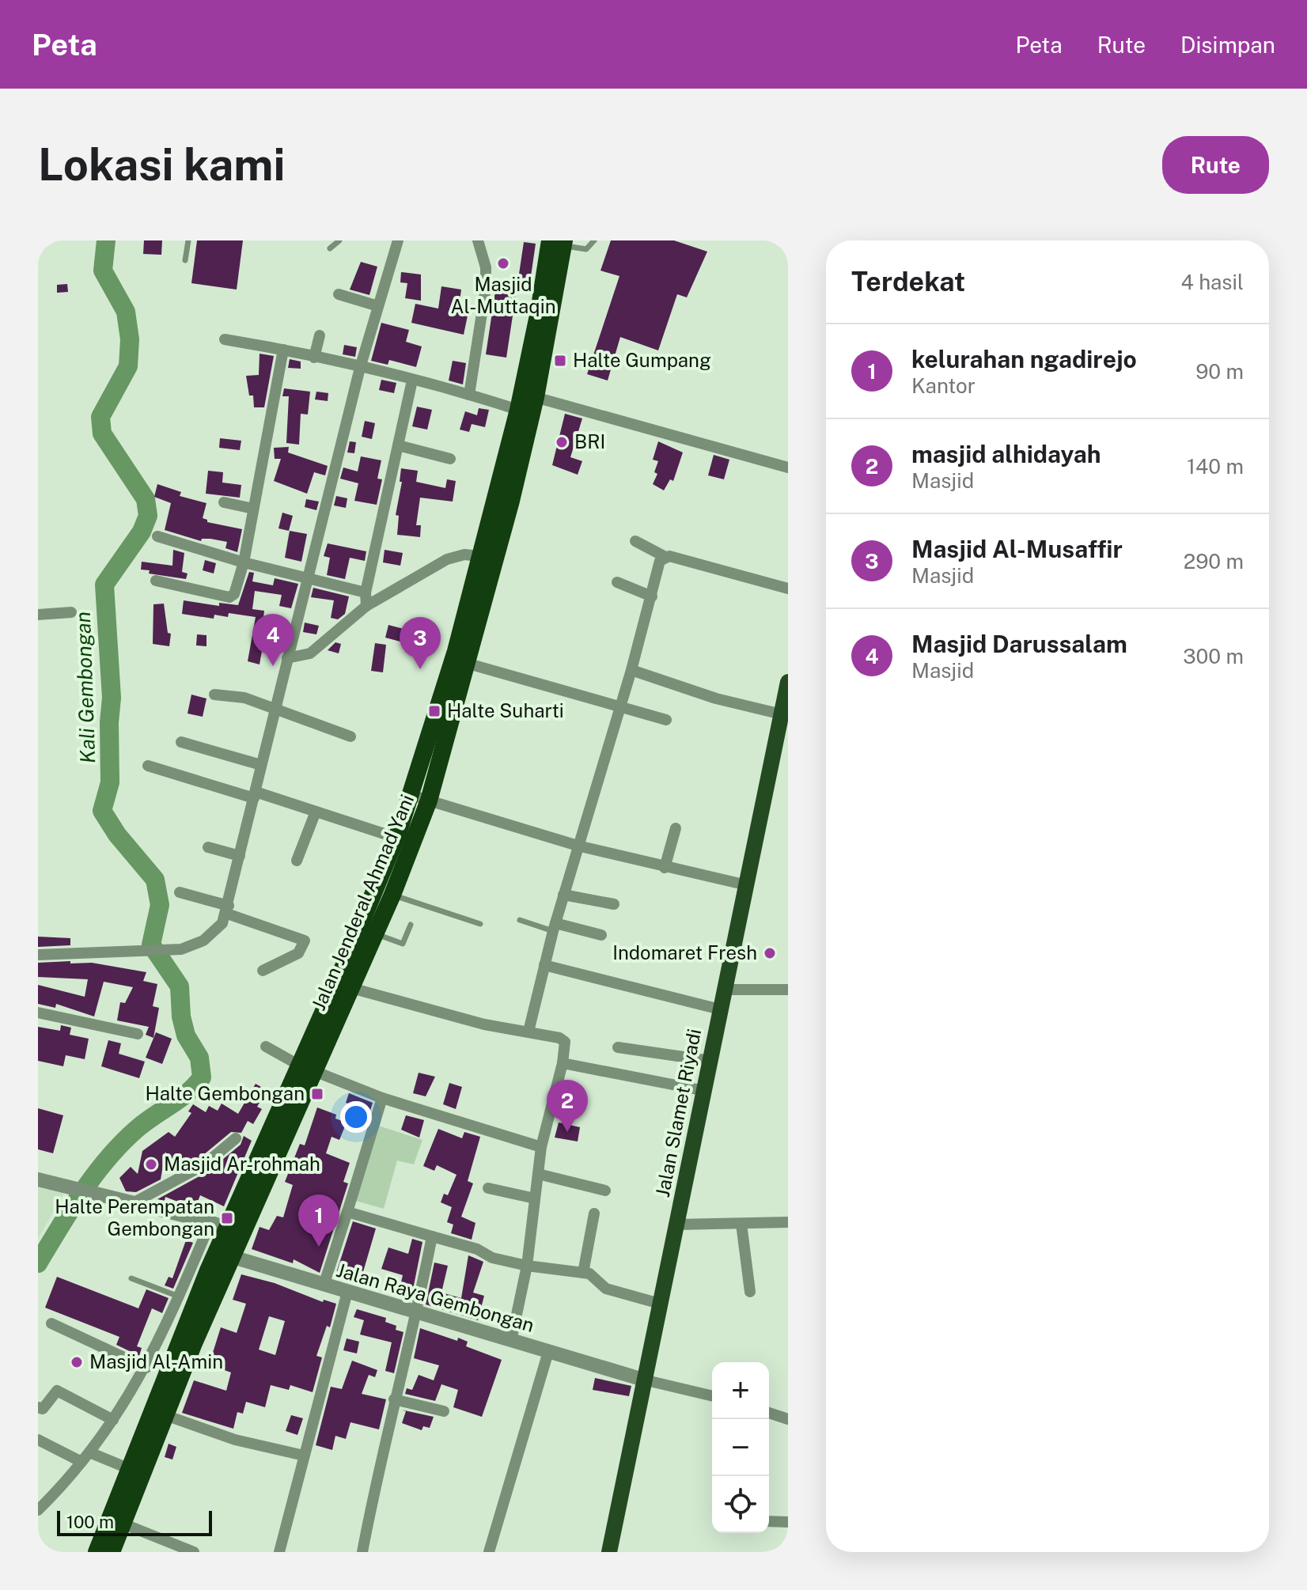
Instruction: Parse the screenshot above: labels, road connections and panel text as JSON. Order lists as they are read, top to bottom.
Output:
{
  "streets": {
    "highway": ["Jalan Jenderal Ahmad Yani"],
    "main road": ["Jalan Slamet Riyadi"],
    "street": ["Jalan Raya Gembongan"]
  },
  "crossings": [
    ["Jalan Jenderal Ahmad Yani", "Jalan Raya Gembongan"],
    ["Jalan Slamet Riyadi", "Jalan Raya Gembongan"]
  ],
  "water": ["Kali Gembongan"],
  "places": {
    "other": [
      "Masjid Al-Muttaqin",
      "BRI",
      "Indomaret Fresh",
      "Masjid Ar-rohmah",
      "Masjid Al-Amin"
    ],
    "transit": [
      "Halte Gumpang",
      "Halte Suharti",
      "Halte Gembongan",
      "Halte Perempatan Gembongan"
    ]
  },
  "scale_bar": "100 m",
  "page": {
    "header": "Peta",
    "nav": ["Peta", "Rute", "Disimpan"],
    "buttons": "Rute",
    "title": "Lokasi kami",
    "heading": ["Terdekat", "4 hasil"],
    "list": [
      {
        "mark": "1",
        "name": "kelurahan ngadirejo",
        "note": "Kantor",
        "value": "90 m"
      },
      {
        "mark": "2",
        "name": "masjid alhidayah",
        "note": "Masjid",
        "value": "140 m"
      },
      {
        "mark": "3",
        "name": "Masjid Al-Musaffir",
        "note": "Masjid",
        "value": "290 m"
      },
      {
        "mark": "4",
        "name": "Masjid Darussalam",
        "note": "Masjid",
        "value": "300 m"
      }
    ],
    "pins": [
      "4",
      "3",
      "2",
      "1"
    ],
    "map_buttons": ["+", "−"],
    "scale": "100 m"
  }
}
